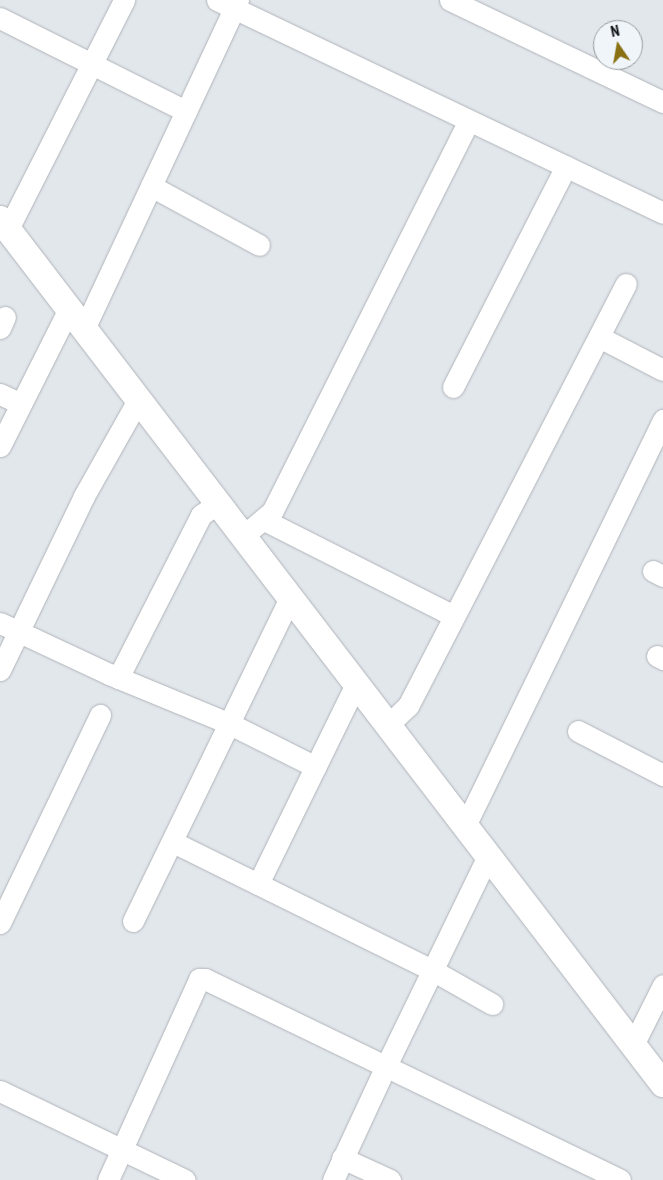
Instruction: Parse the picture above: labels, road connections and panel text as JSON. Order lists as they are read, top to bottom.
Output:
{
  "north": "top"
}
